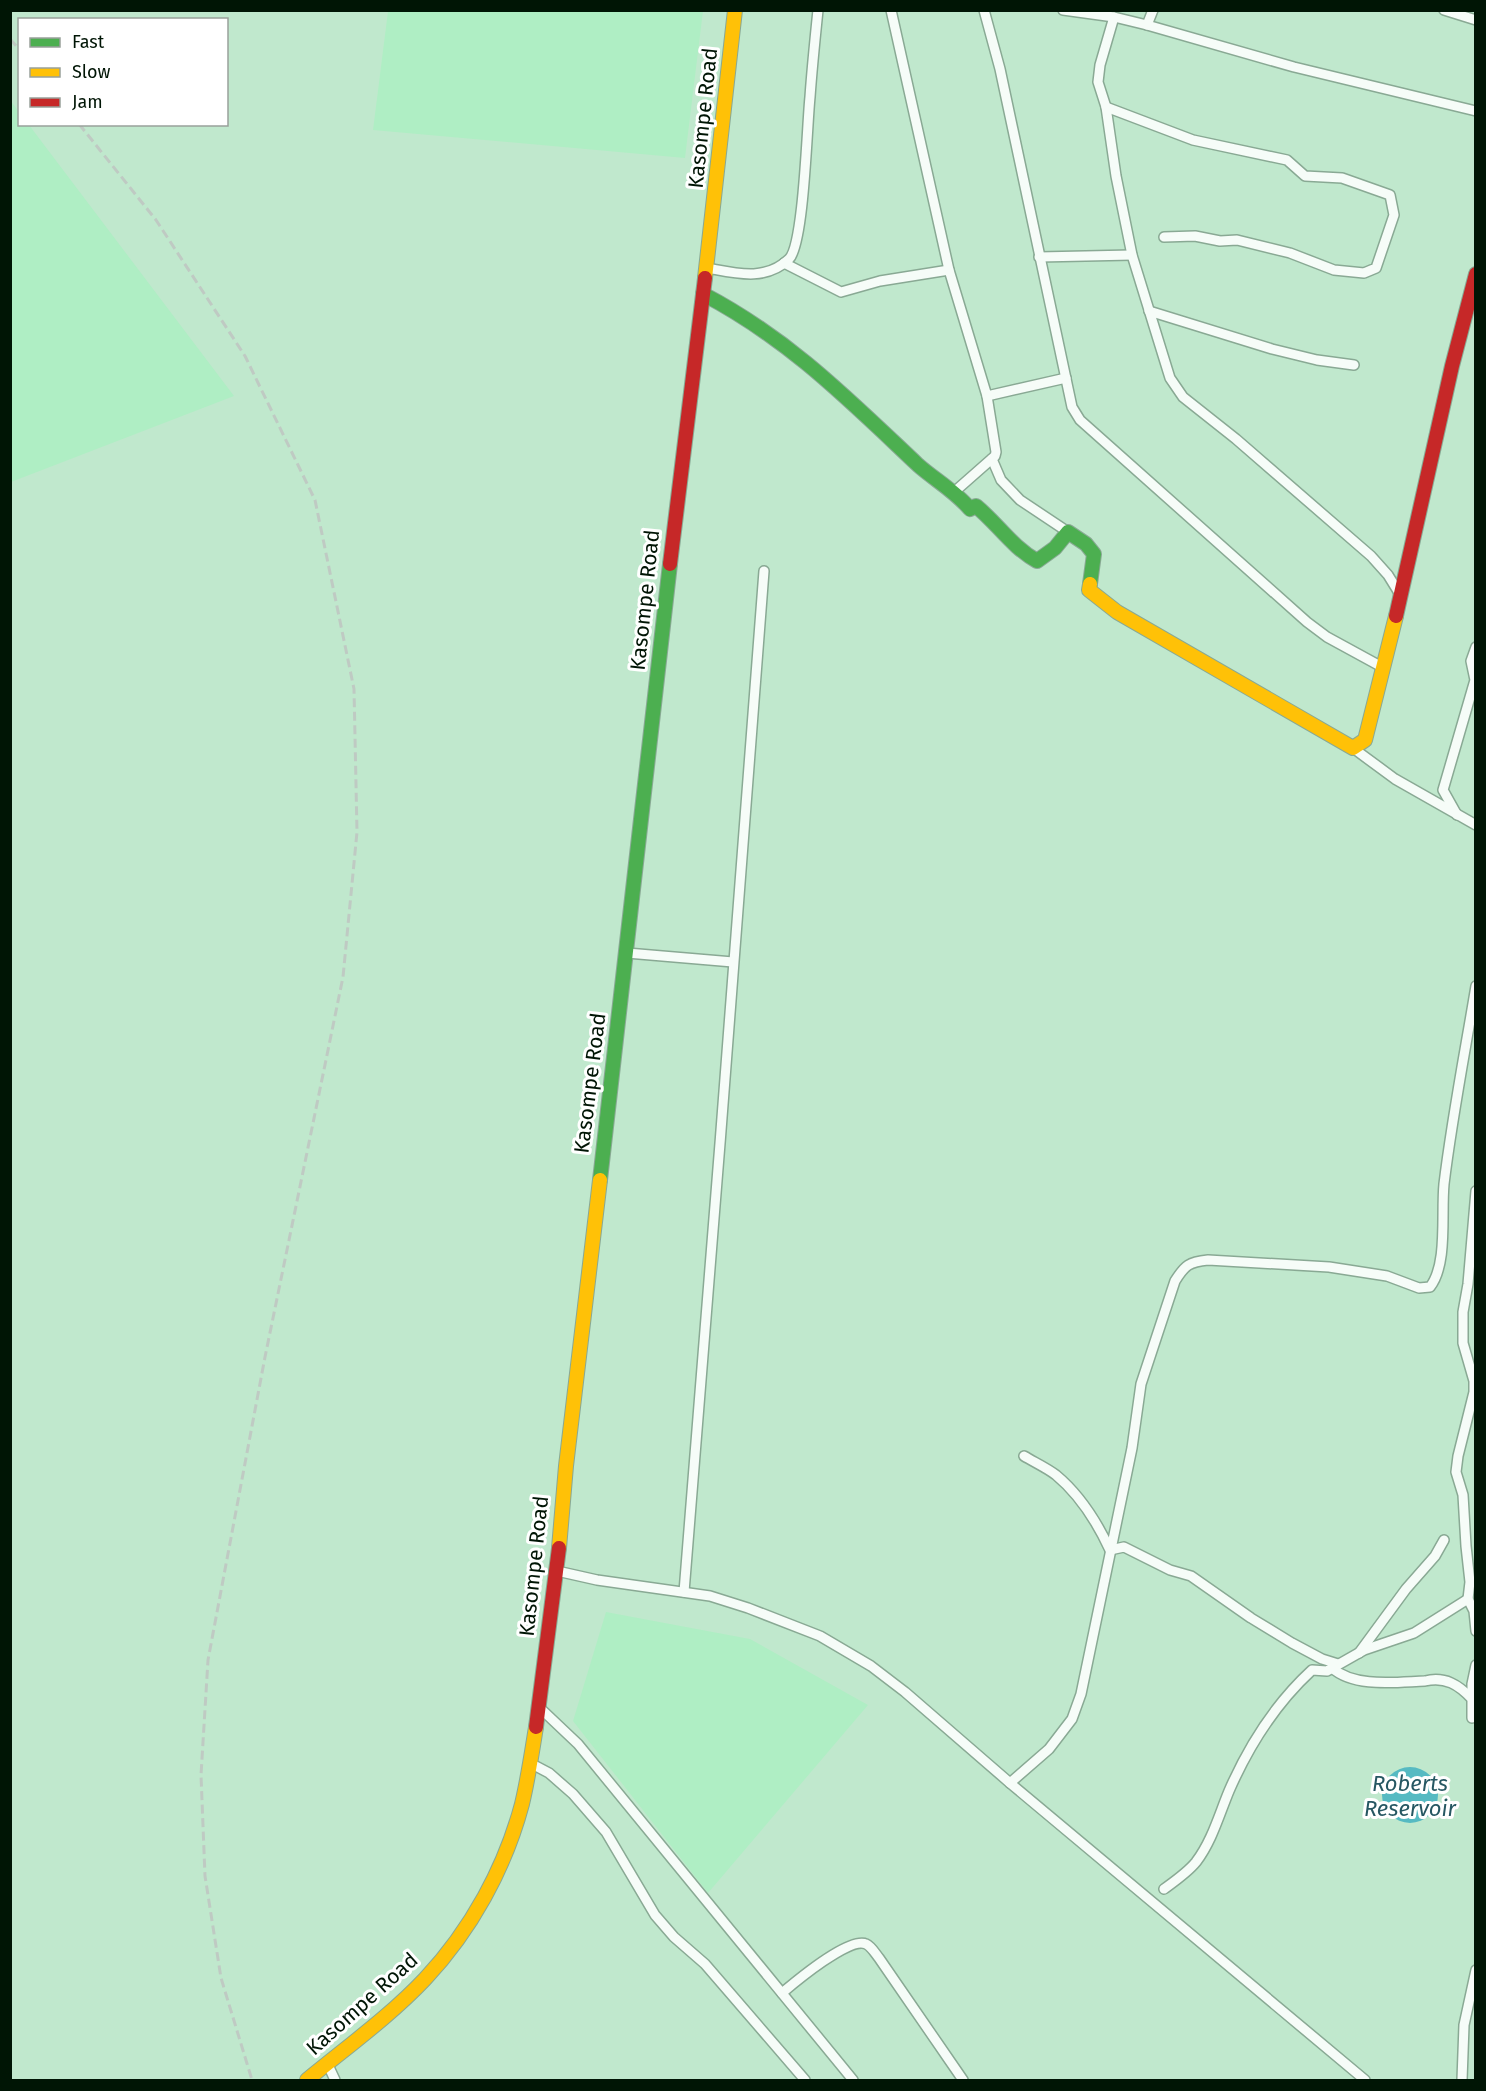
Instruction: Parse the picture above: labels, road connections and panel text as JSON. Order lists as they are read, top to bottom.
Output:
{
  "streets": {
    "street": ["Kasompe Road"]
  },
  "water": ["Roberts Reservoir"],
  "legend": ["Fast", "Slow", "Jam"]
}
